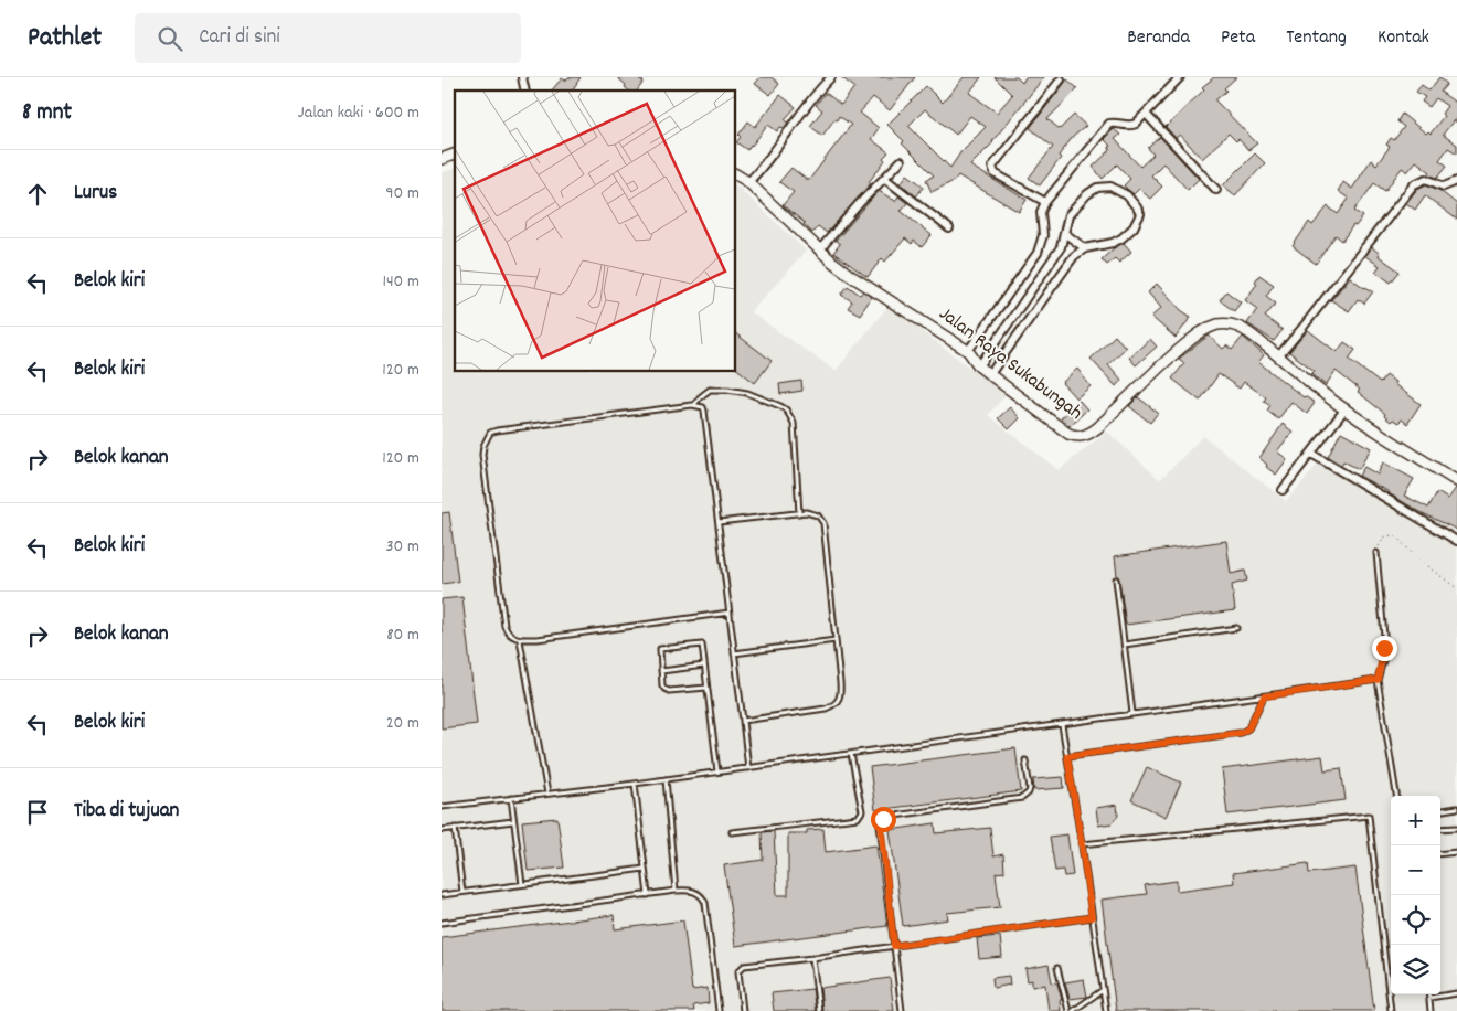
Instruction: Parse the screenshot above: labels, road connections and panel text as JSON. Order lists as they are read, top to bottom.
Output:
{
  "streets": {
    "street": ["Jalan Raya Sukabungah"]
  },
  "page": {
    "header": "Pathlet",
    "search": "Cari di sini",
    "nav": [
      "Beranda",
      "Peta",
      "Tentang",
      "Kontak"
    ],
    "heading": ["8 mnt", "Jalan kaki · 600 m"],
    "list": [
      ["Lurus", "90 m"],
      ["Belok kiri", "140 m"],
      ["Belok kiri", "120 m"],
      ["Belok kanan", "120 m"],
      ["Belok kiri", "30 m"],
      ["Belok kanan", "80 m"],
      ["Belok kiri", "20 m"],
      "Tiba di tujuan"
    ],
    "map_buttons": ["+", "−"]
  }
}
